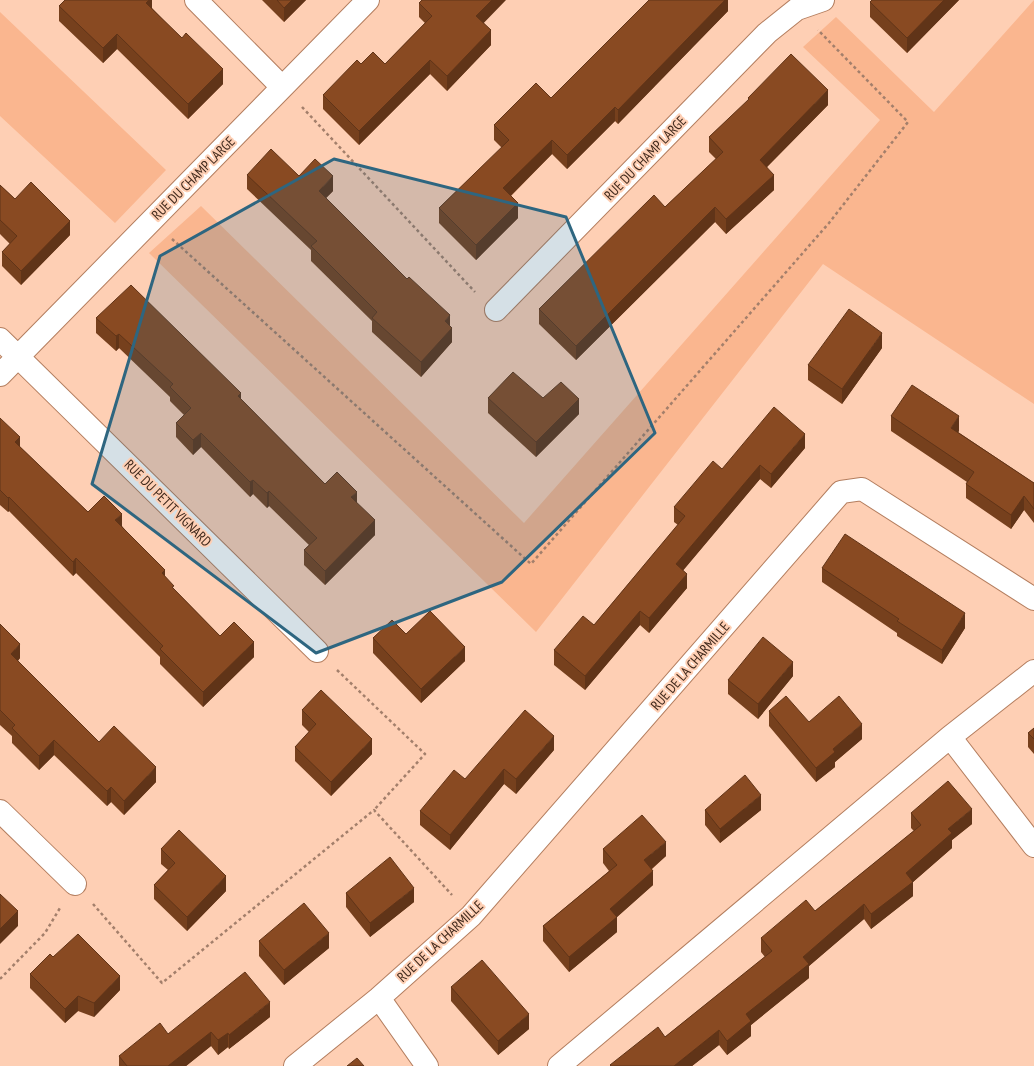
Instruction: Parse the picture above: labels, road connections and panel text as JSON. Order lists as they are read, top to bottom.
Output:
{
  "streets": {
    "street": ["RUE DU CHAMP LARGE", "RUE DU PETIT VIGNARD", "RUE DE LA CHARMILLE"]
  },
  "crossings": [
    ["RUE DU CHAMP LARGE", "RUE DU PETIT VIGNARD"]
  ]
}
